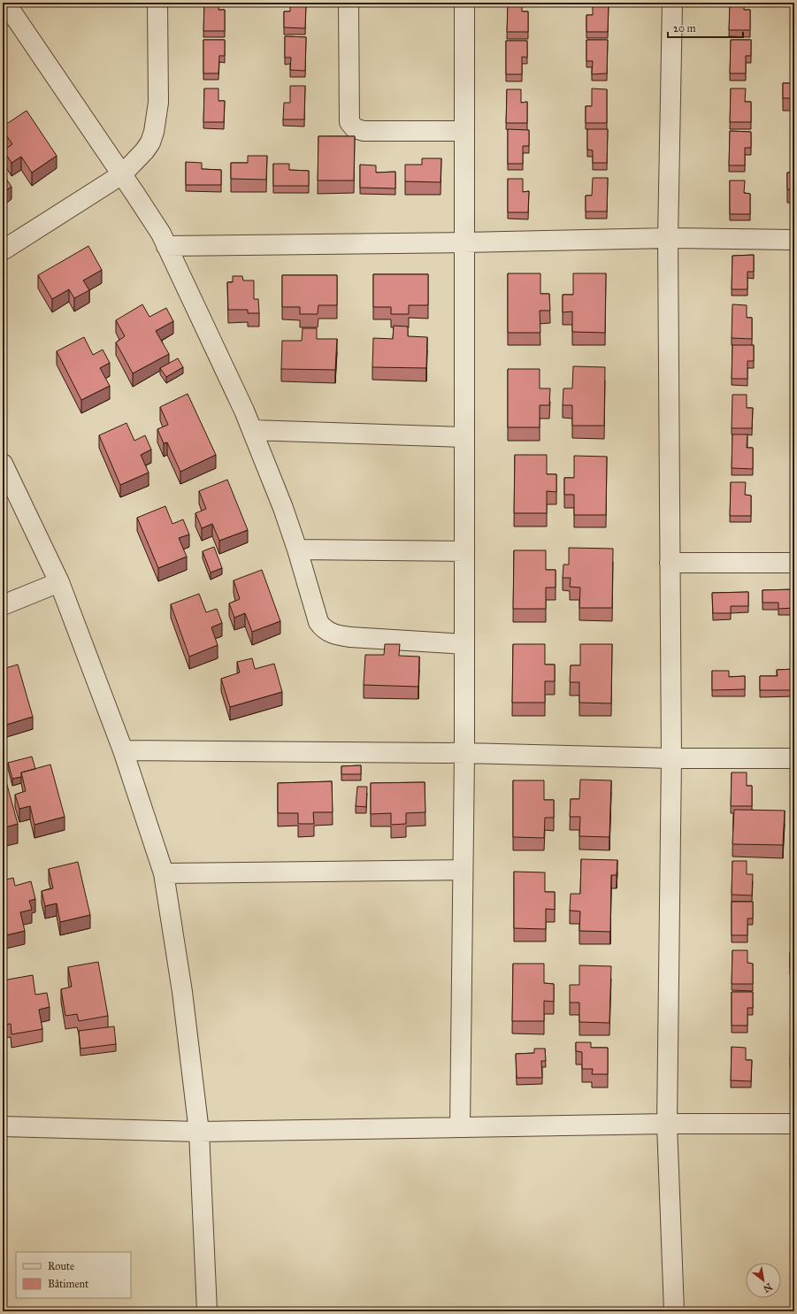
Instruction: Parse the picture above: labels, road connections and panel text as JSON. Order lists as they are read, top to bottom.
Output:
{
  "legend": ["Route", "Bâtiment"],
  "scale_bar": "20 m",
  "north": "bottom right"
}
